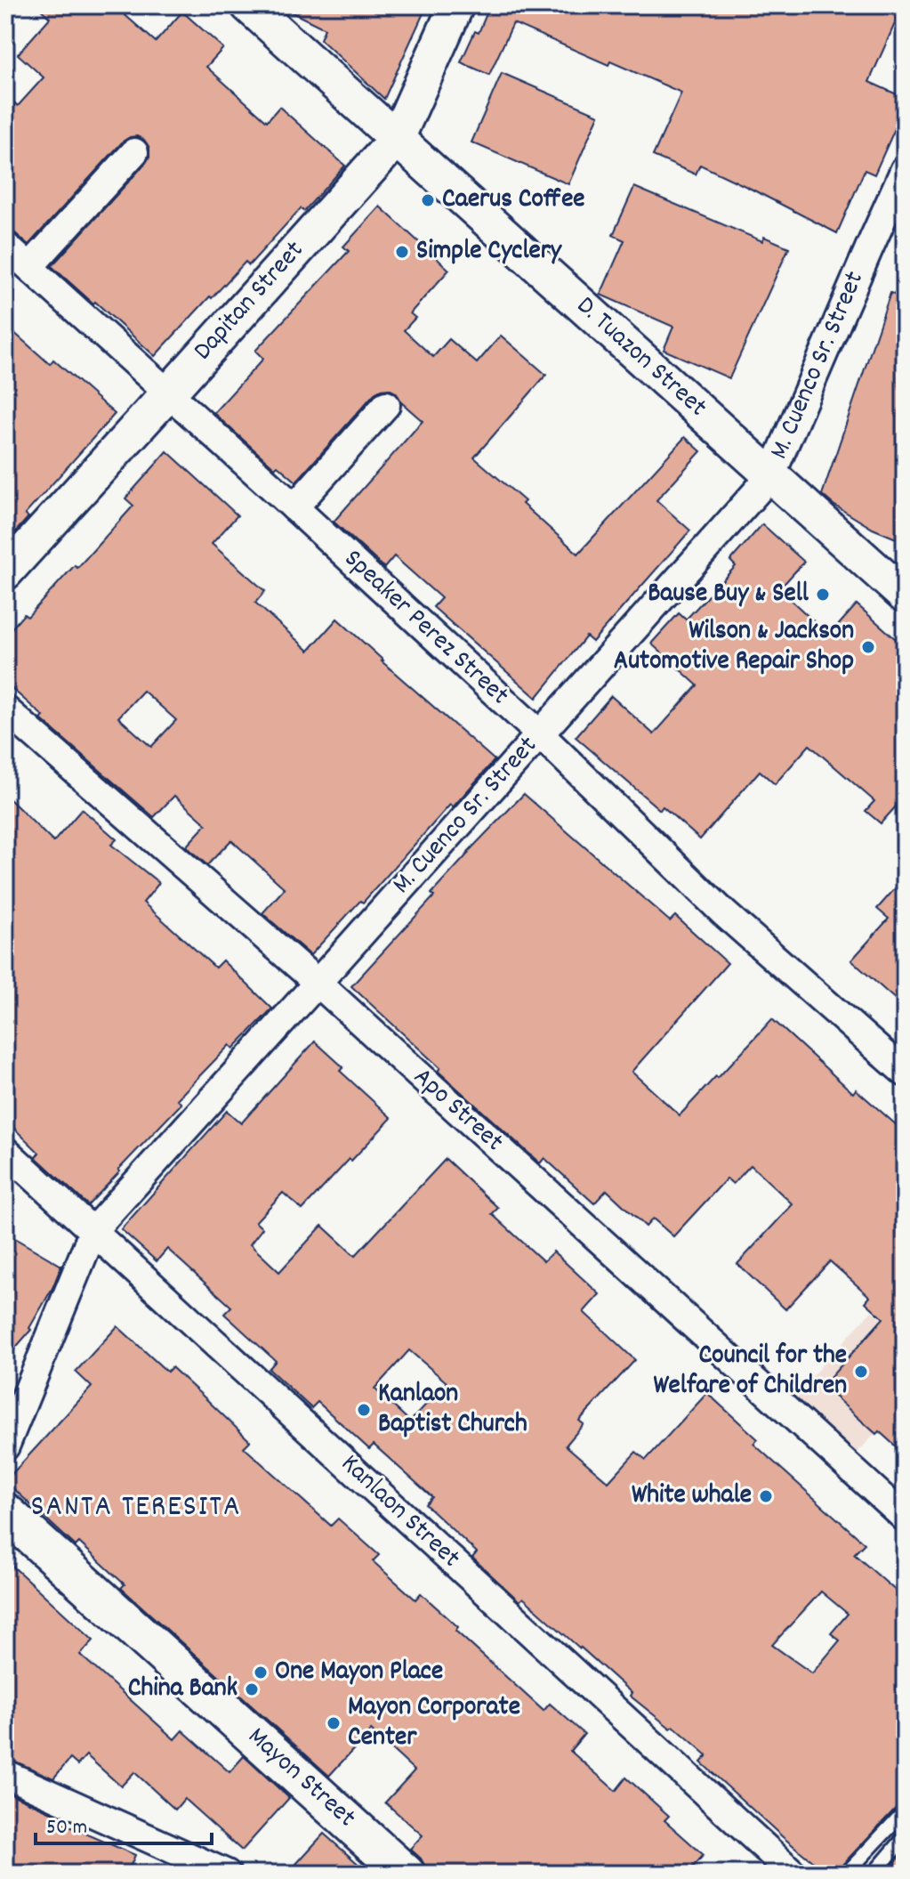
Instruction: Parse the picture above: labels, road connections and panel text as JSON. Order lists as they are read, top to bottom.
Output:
{
  "streets": {
    "main road": ["Mayon Street"],
    "street": [
      "Dapitan Street",
      "D. Tuazon Street",
      "M. Cuenco Sr. Street",
      "Speaker Perez Street",
      "Apo Street",
      "Kanlaon Street"
    ]
  },
  "crossings": [
    ["Dapitan Street", "D. Tuazon Street"],
    ["Dapitan Street", "Speaker Perez Street"],
    ["D. Tuazon Street", "M. Cuenco Sr. Street"],
    ["M. Cuenco Sr. Street", "Speaker Perez Street"],
    ["M. Cuenco Sr. Street", "Apo Street"],
    ["M. Cuenco Sr. Street", "Kanlaon Street"]
  ],
  "districts": ["SANTA TERESITA"],
  "places": [
    "Caerus Coffee",
    "Simple Cyclery",
    "Bause Buy & Sell",
    "Wilson & Jackson Automotive Repair Shop",
    "Council for the Welfare of Children",
    "Kanlaon Baptist Church",
    "White whale",
    "One Mayon Place",
    "China Bank",
    "Mayon Corporate Center"
  ],
  "scale_bar": "50 m"
}
